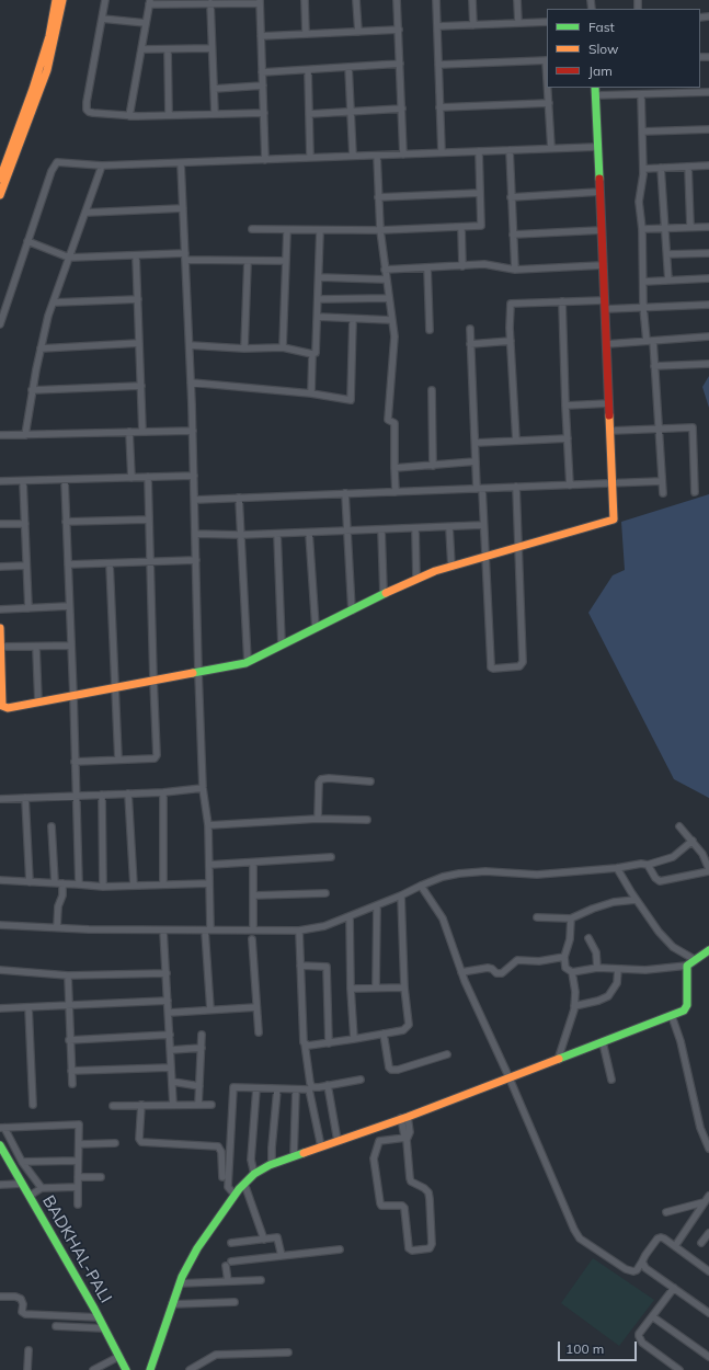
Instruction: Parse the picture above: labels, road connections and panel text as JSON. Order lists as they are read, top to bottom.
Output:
{
  "streets": {
    "street": ["BADKHAL-PALI"]
  },
  "legend": ["Fast", "Slow", "Jam"],
  "scale_bar": "100 m"
}
